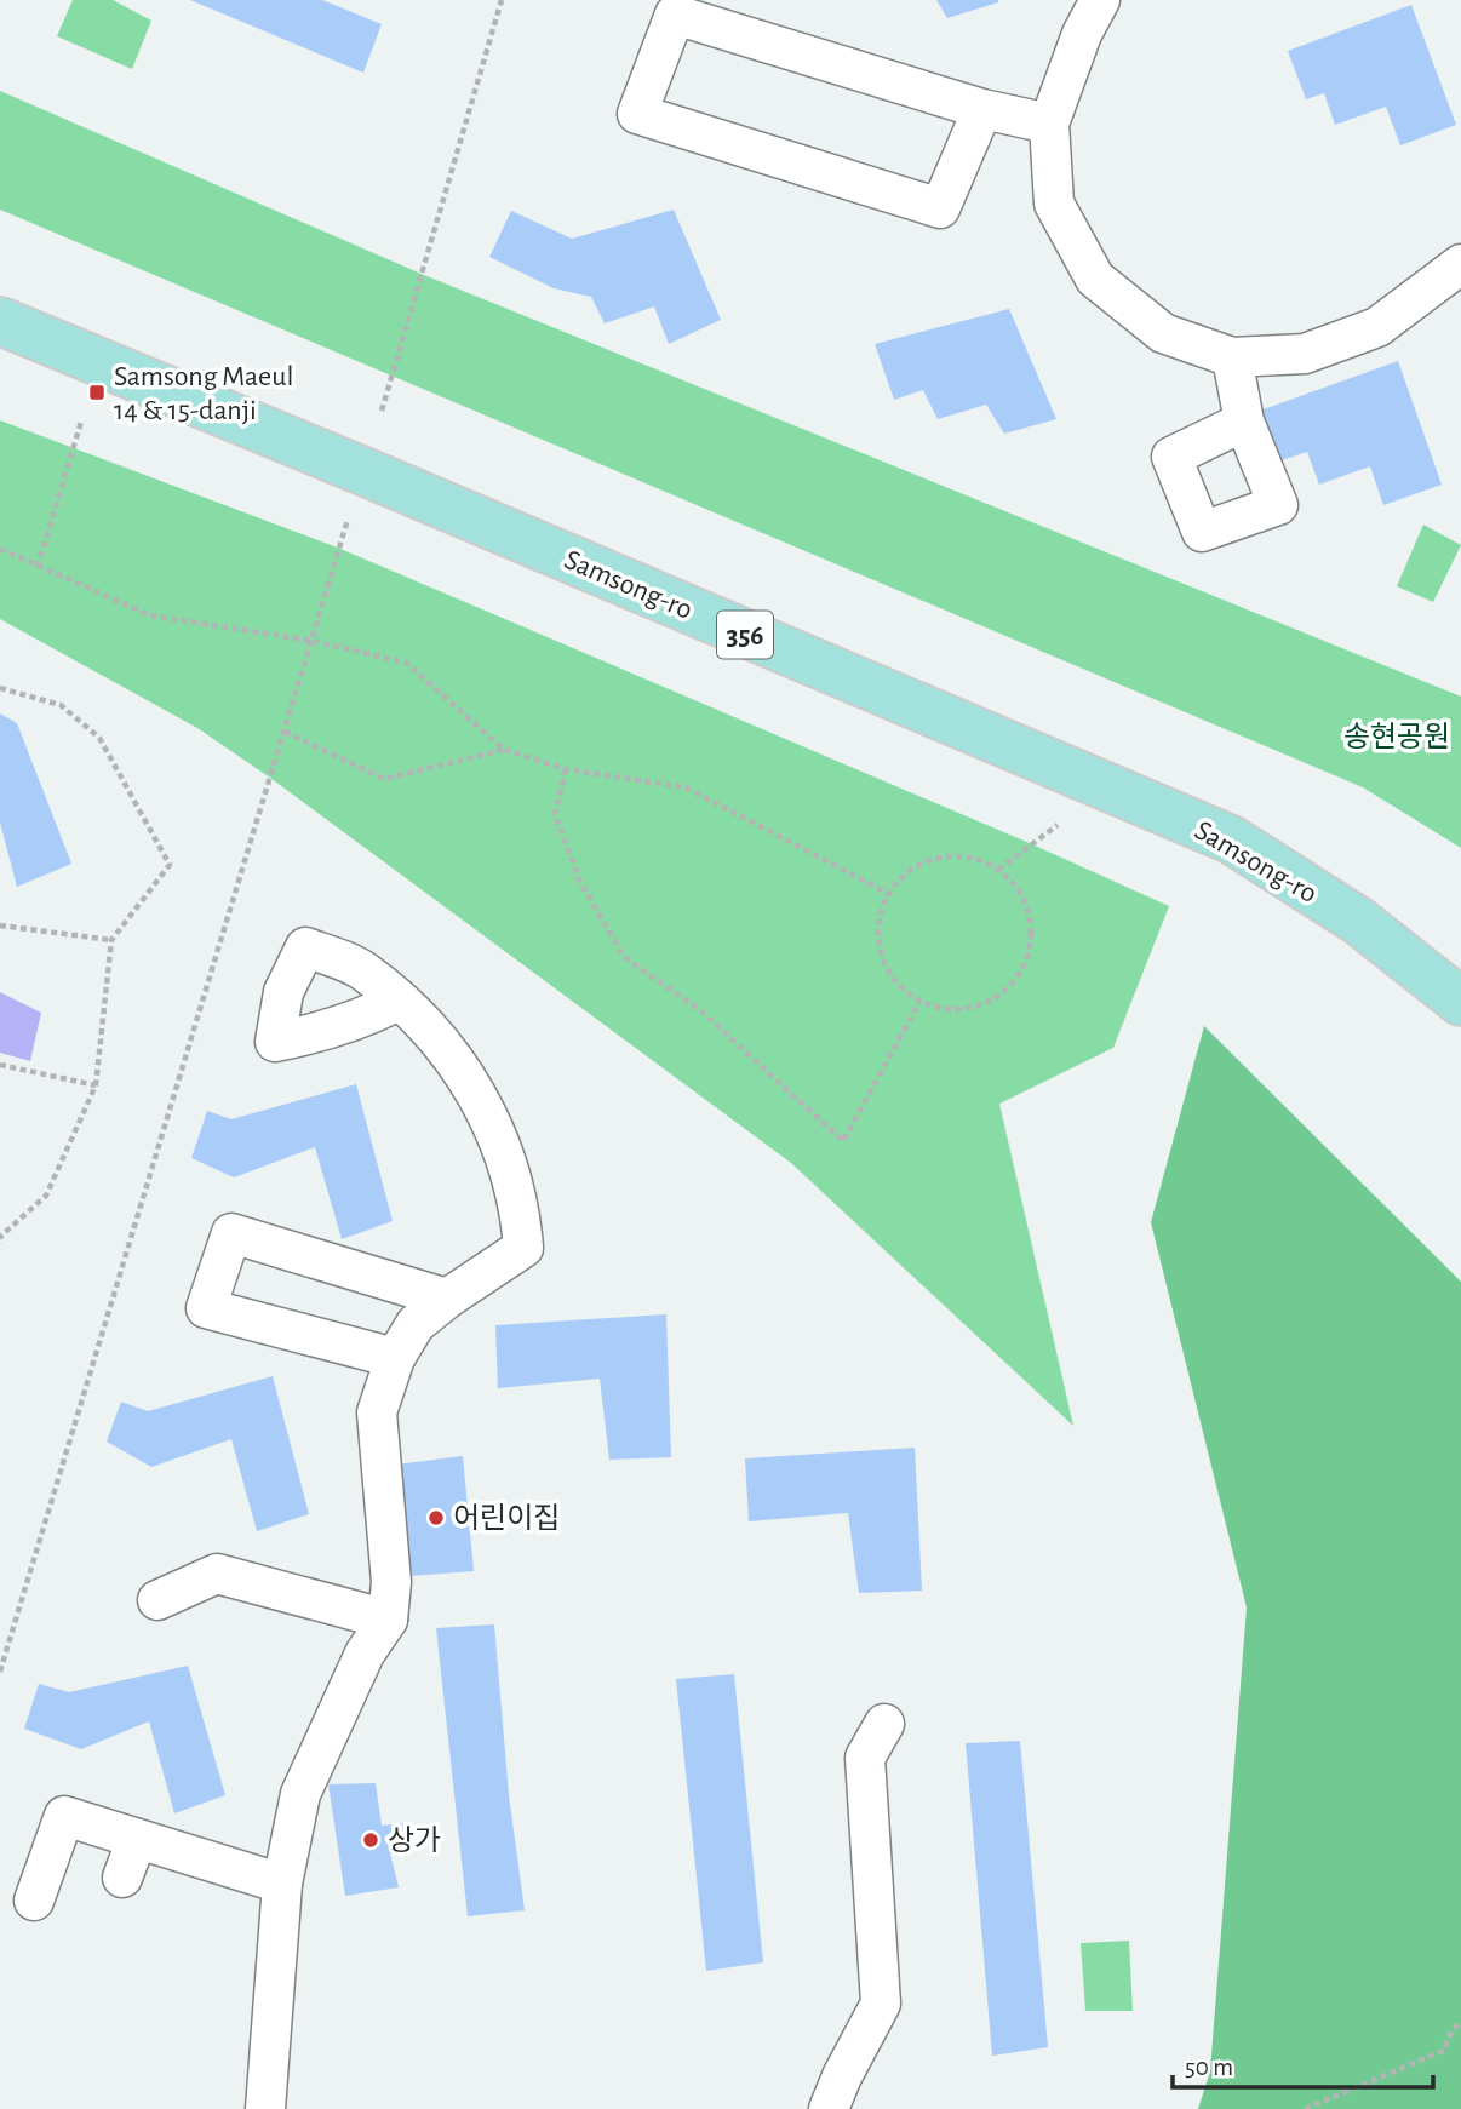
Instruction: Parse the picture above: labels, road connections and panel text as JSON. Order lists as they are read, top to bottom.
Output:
{
  "streets": {
    "main road": ["Samsong-ro", "356"]
  },
  "parks": ["송현공원"],
  "places": {
    "transit": ["Samsong Maeul 14 & 15-danji"],
    "other": ["어린이집", "상가"]
  },
  "scale_bar": "50 m"
}
